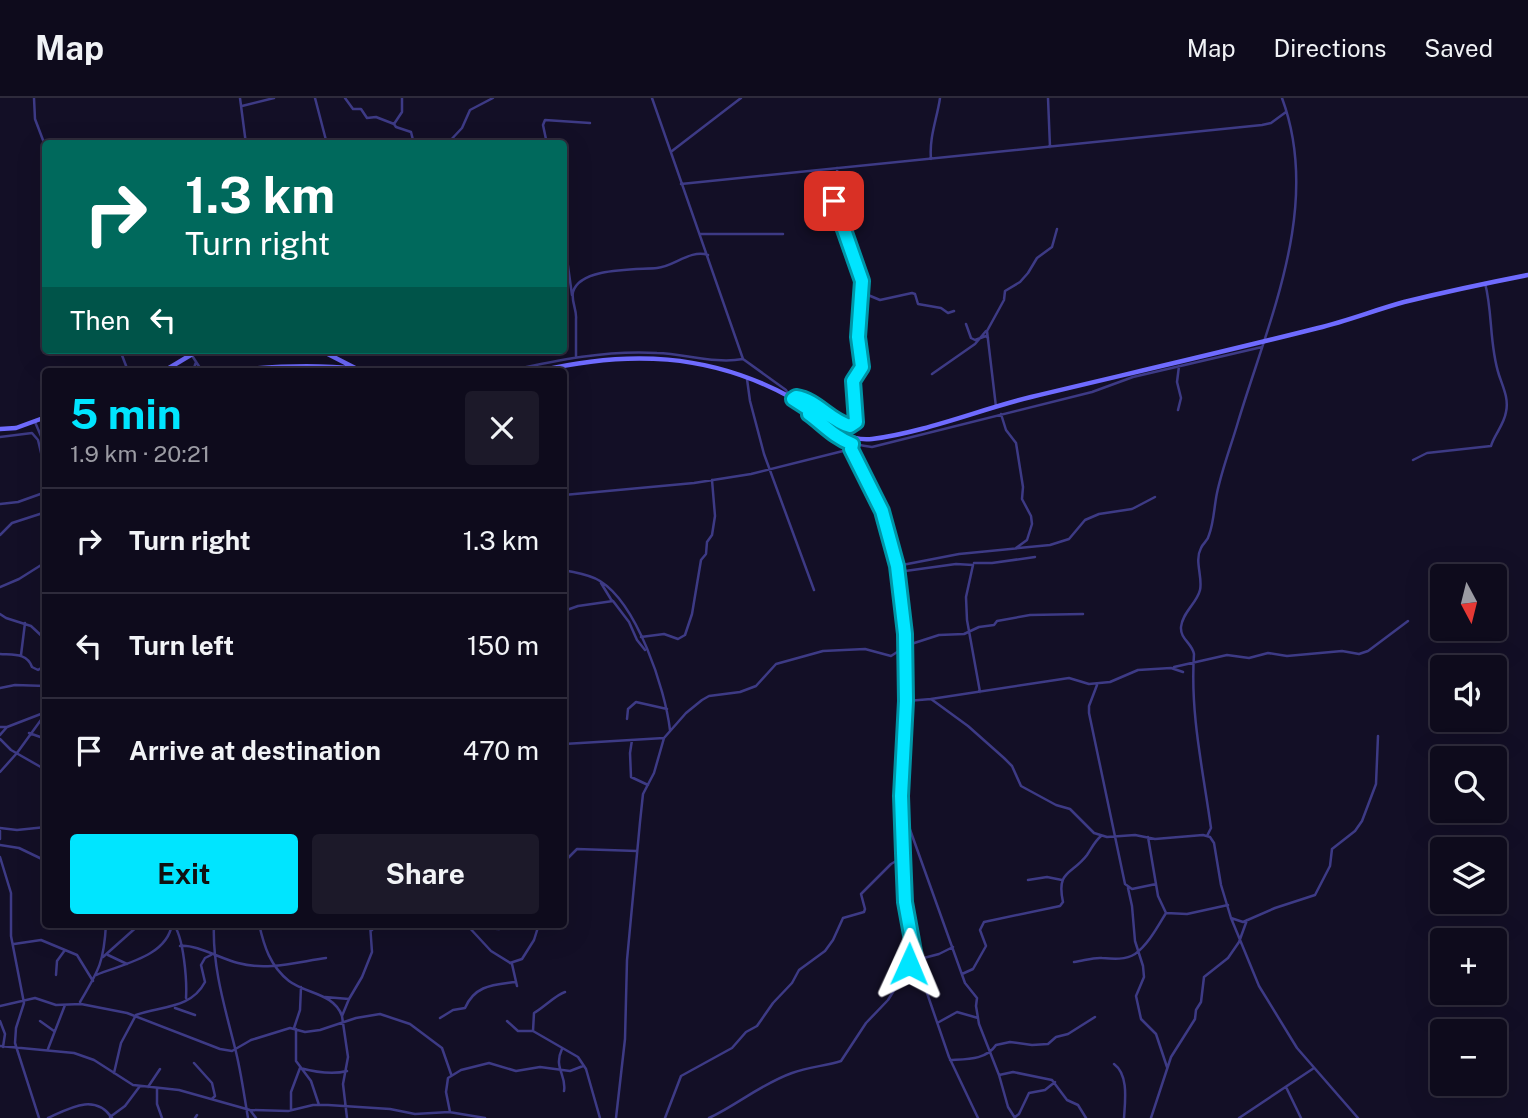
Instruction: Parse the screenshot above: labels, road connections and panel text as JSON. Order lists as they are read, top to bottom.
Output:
{
  "north": "bottom",
  "page": {
    "header": "Map",
    "nav": ["Map", "Directions", "Saved"],
    "turn": ["1.3 km", "Turn right"],
    "then": "Then",
    "heading": ["5 min", "1.9 km · 20:21"],
    "list": [
      {
        "name": "Turn right",
        "value": "1.3 km"
      },
      {
        "name": "Turn left",
        "value": "150 m"
      },
      {
        "name": "Arrive at destination",
        "value": "470 m"
      }
    ],
    "map_buttons": ["+", "−"],
    "buttons": ["Exit", "Share"]
  }
}
